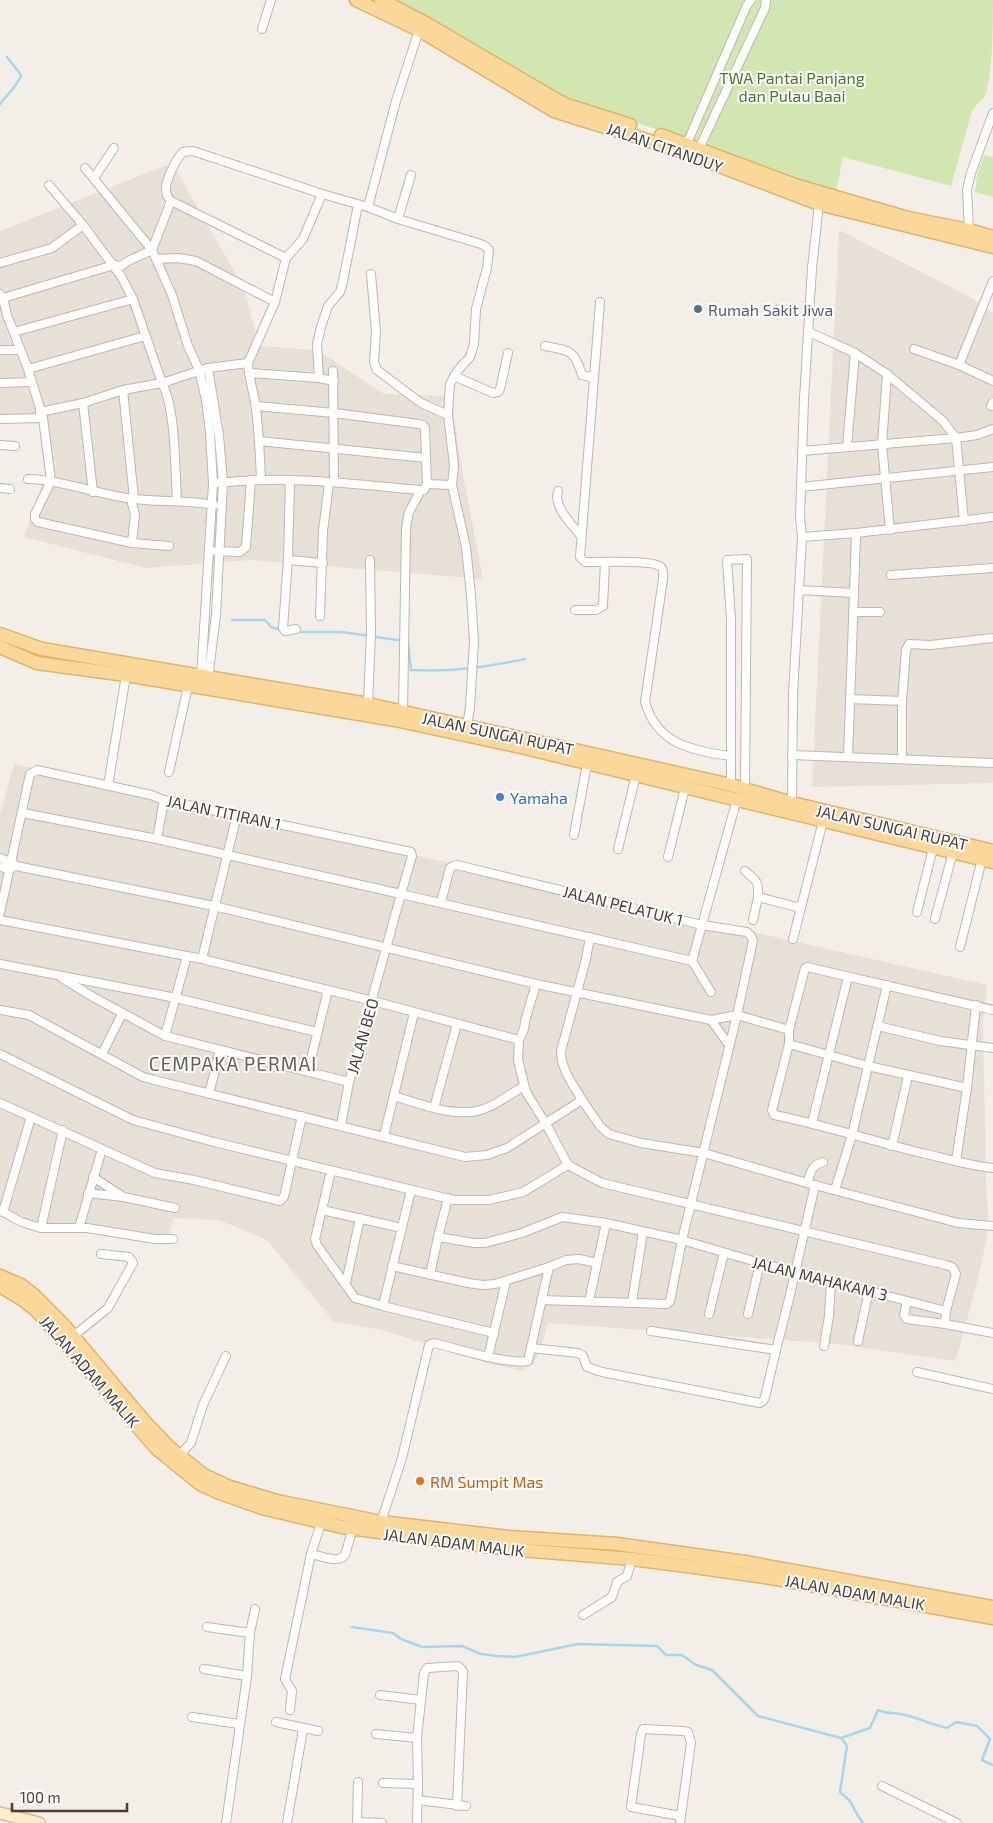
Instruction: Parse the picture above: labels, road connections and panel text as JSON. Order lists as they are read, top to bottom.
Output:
{
  "streets": {
    "main road": ["JALAN CITANDUY", "JALAN SUNGAI RUPAT", "JALAN ADAM MALIK"],
    "street": [
      "JALAN TITIRAN 1",
      "JALAN PELATUK 1",
      "JALAN BEO",
      "JALAN MAHAKAM 3"
    ]
  },
  "crossings": [
    ["JALAN TITIRAN 1", "JALAN BEO"],
    ["JALAN PELATUK 1", "JALAN MAHAKAM 3"]
  ],
  "districts": ["CEMPAKA PERMAI"],
  "parks": ["TWA Pantai Panjang dan Pulau Baai"],
  "places": ["Rumah Sakit Jiwa", "Yamaha", "RM Sumpit Mas"],
  "scale_bar": "100 m"
}
